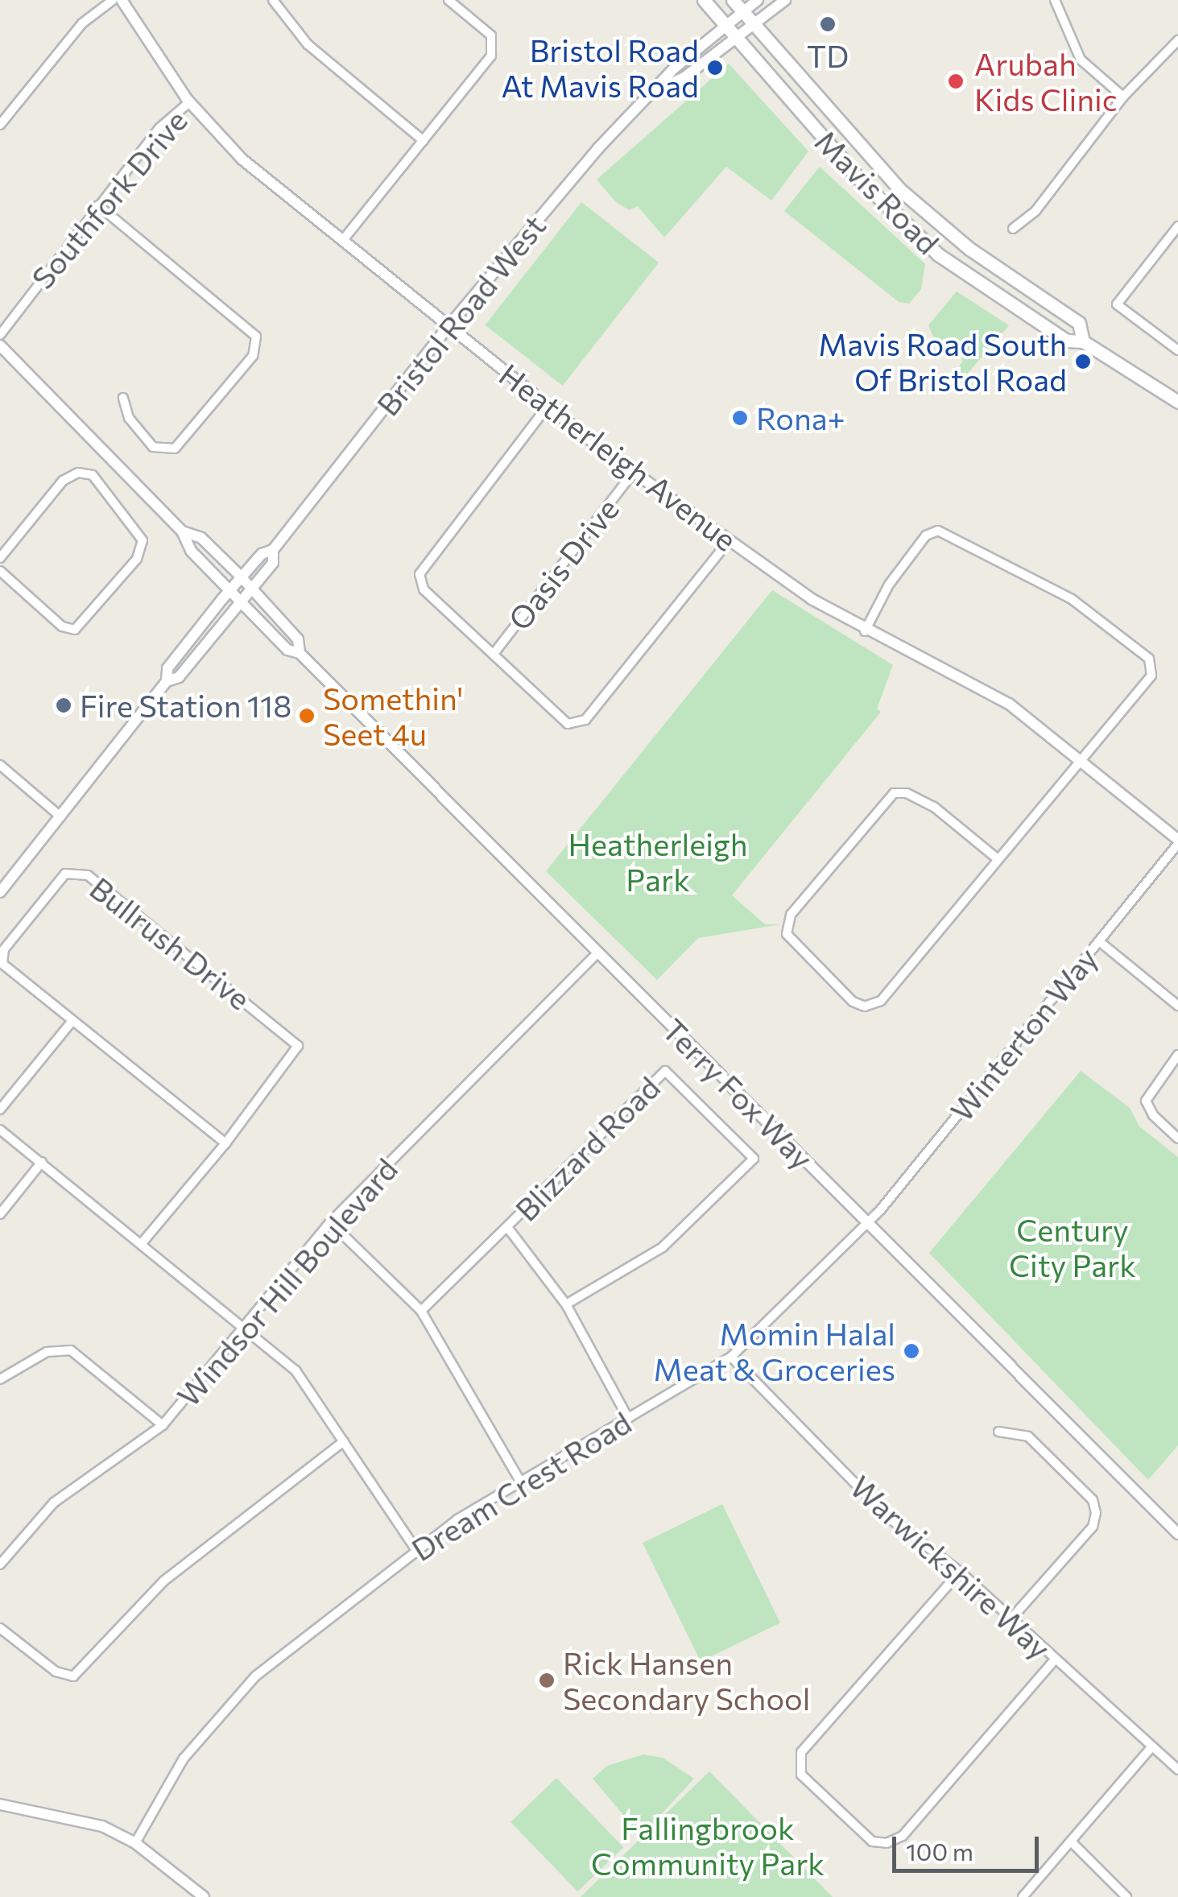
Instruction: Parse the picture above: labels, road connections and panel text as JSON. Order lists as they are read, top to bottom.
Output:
{
  "streets": {
    "main road": ["Mavis Road"],
    "street": [
      "Southfork Drive",
      "Bristol Road West",
      "Heatherleigh Avenue",
      "Oasis Drive",
      "Bullrush Drive",
      "Winterton Way",
      "Terry Fox Way",
      "Blizzard Road",
      "Windsor Hill Boulevard",
      "Dream Crest Road",
      "Warwickshire Way"
    ]
  },
  "crossings": [
    ["Mavis Road", "Bristol Road West"],
    ["Southfork Drive", "Heatherleigh Avenue"],
    ["Bristol Road West", "Heatherleigh Avenue"],
    ["Bristol Road West", "Terry Fox Way"],
    ["Heatherleigh Avenue", "Oasis Drive"],
    ["Heatherleigh Avenue", "Winterton Way"],
    ["Winterton Way", "Terry Fox Way"],
    ["Winterton Way", "Dream Crest Road"],
    ["Terry Fox Way", "Windsor Hill Boulevard"],
    ["Terry Fox Way", "Dream Crest Road"],
    ["Dream Crest Road", "Warwickshire Way"]
  ],
  "parks": ["Heatherleigh Park", "Century City Park", "Fallingbrook Community Park"],
  "places": [
    "TD",
    "Bristol Road At Mavis Road",
    "Arubah Kids Clinic",
    "Mavis Road South Of Bristol Road",
    "Rona+",
    "Fire Station 118",
    "Somethin' Seet 4u",
    "Momin Halal Meat & Groceries",
    "Rick Hansen Secondary School"
  ],
  "scale_bar": "100 m"
}
